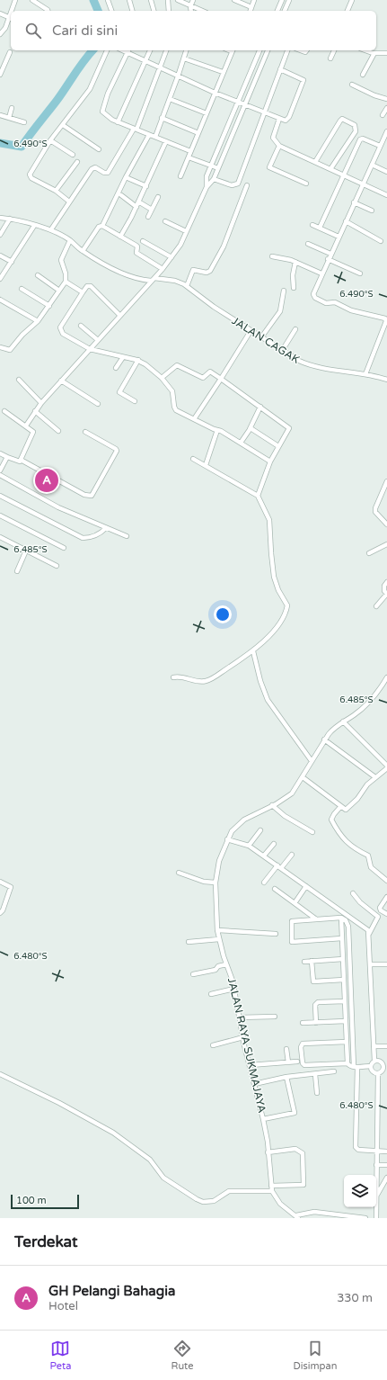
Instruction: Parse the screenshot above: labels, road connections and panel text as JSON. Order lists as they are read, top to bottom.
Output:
{
  "streets": {
    "street": ["JALAN CAGAK", "JALAN RAYA SUKMAJAYA"]
  },
  "scale_bar": "100 m",
  "page": {
    "search": "Cari di sini",
    "pins": "A",
    "scale": "100 m",
    "heading": "Terdekat",
    "list": [
      {
        "mark": "A",
        "name": "GH Pelangi Bahagia",
        "note": "Hotel",
        "value": "330 m"
      }
    ],
    "nav": ["Peta", "Rute", "Disimpan"]
  },
  "coordinates": ["6.490°S", "6.485°S", "6.480°S"]
}
